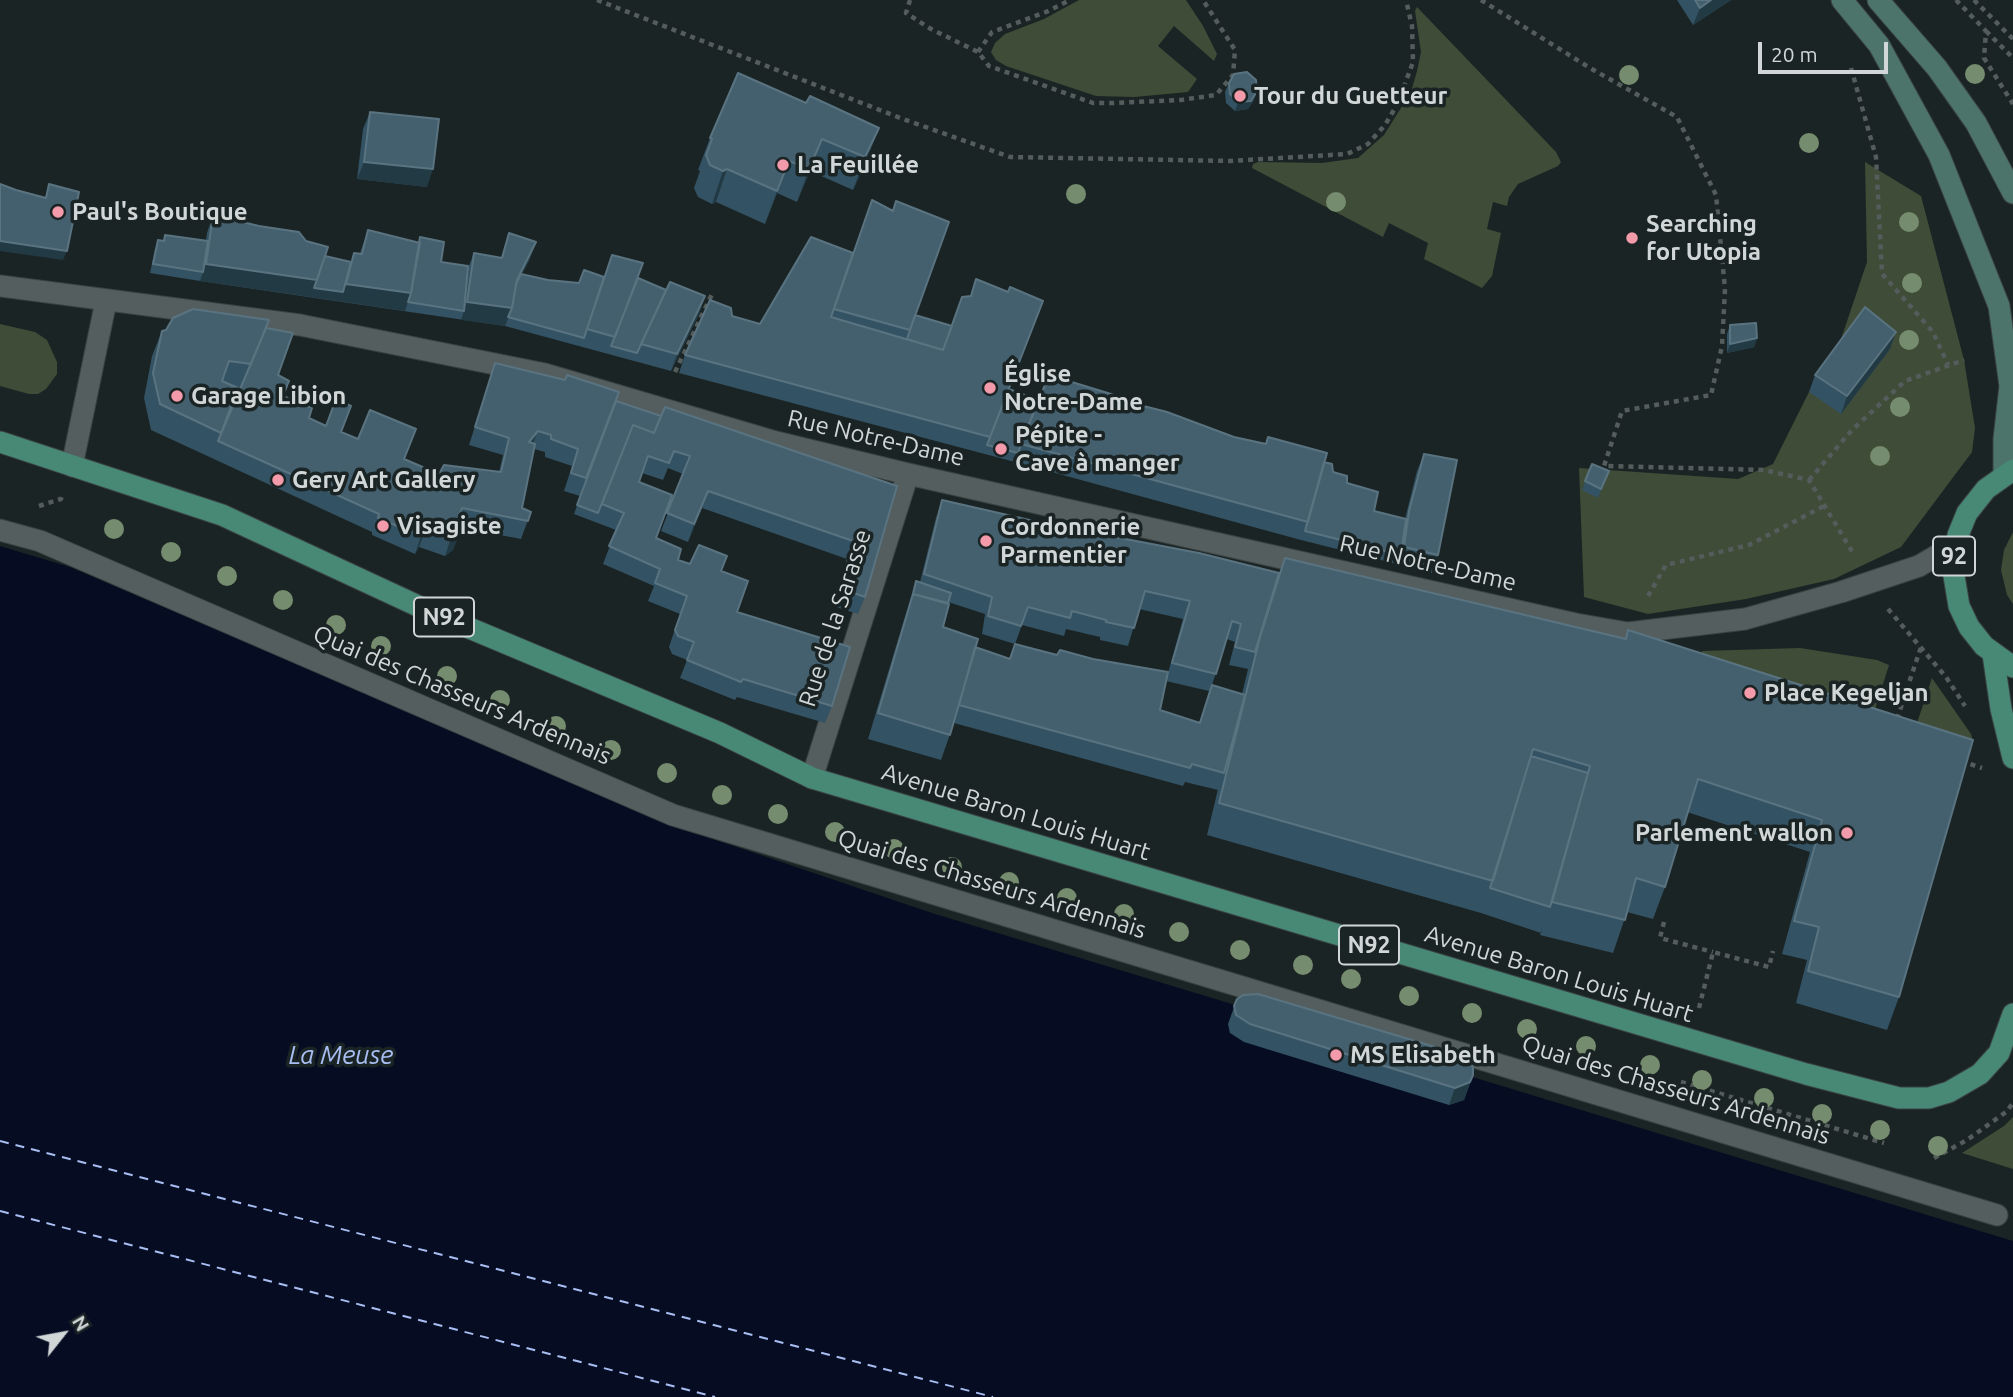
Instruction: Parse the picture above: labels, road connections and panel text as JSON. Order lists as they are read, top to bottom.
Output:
{
  "streets": {
    "main road": ["92", "N92", "Avenue Baron Louis Huart"],
    "street": ["Rue Notre-Dame", "Rue de la Sarasse", "Quai des Chasseurs Ardennais"]
  },
  "crossings": [
    ["Rue Notre-Dame", "92"],
    ["Rue Notre-Dame", "Rue de la Sarasse"],
    ["Rue de la Sarasse", "Avenue Baron Louis Huart"]
  ],
  "water": ["La Meuse"],
  "places": [
    "Tour du Guetteur",
    "La Feuillée",
    "Paul's Boutique",
    "Searching for Utopia",
    "Église Notre-Dame",
    "Garage Libion",
    "Pépite - Cave à manger",
    "Gery Art Gallery",
    "Visagiste",
    "Cordonnerie Parmentier",
    "Place Kegeljan",
    "Parlement wallon",
    "MS Elisabeth"
  ],
  "scale_bar": "20 m",
  "north": "top right"
}
